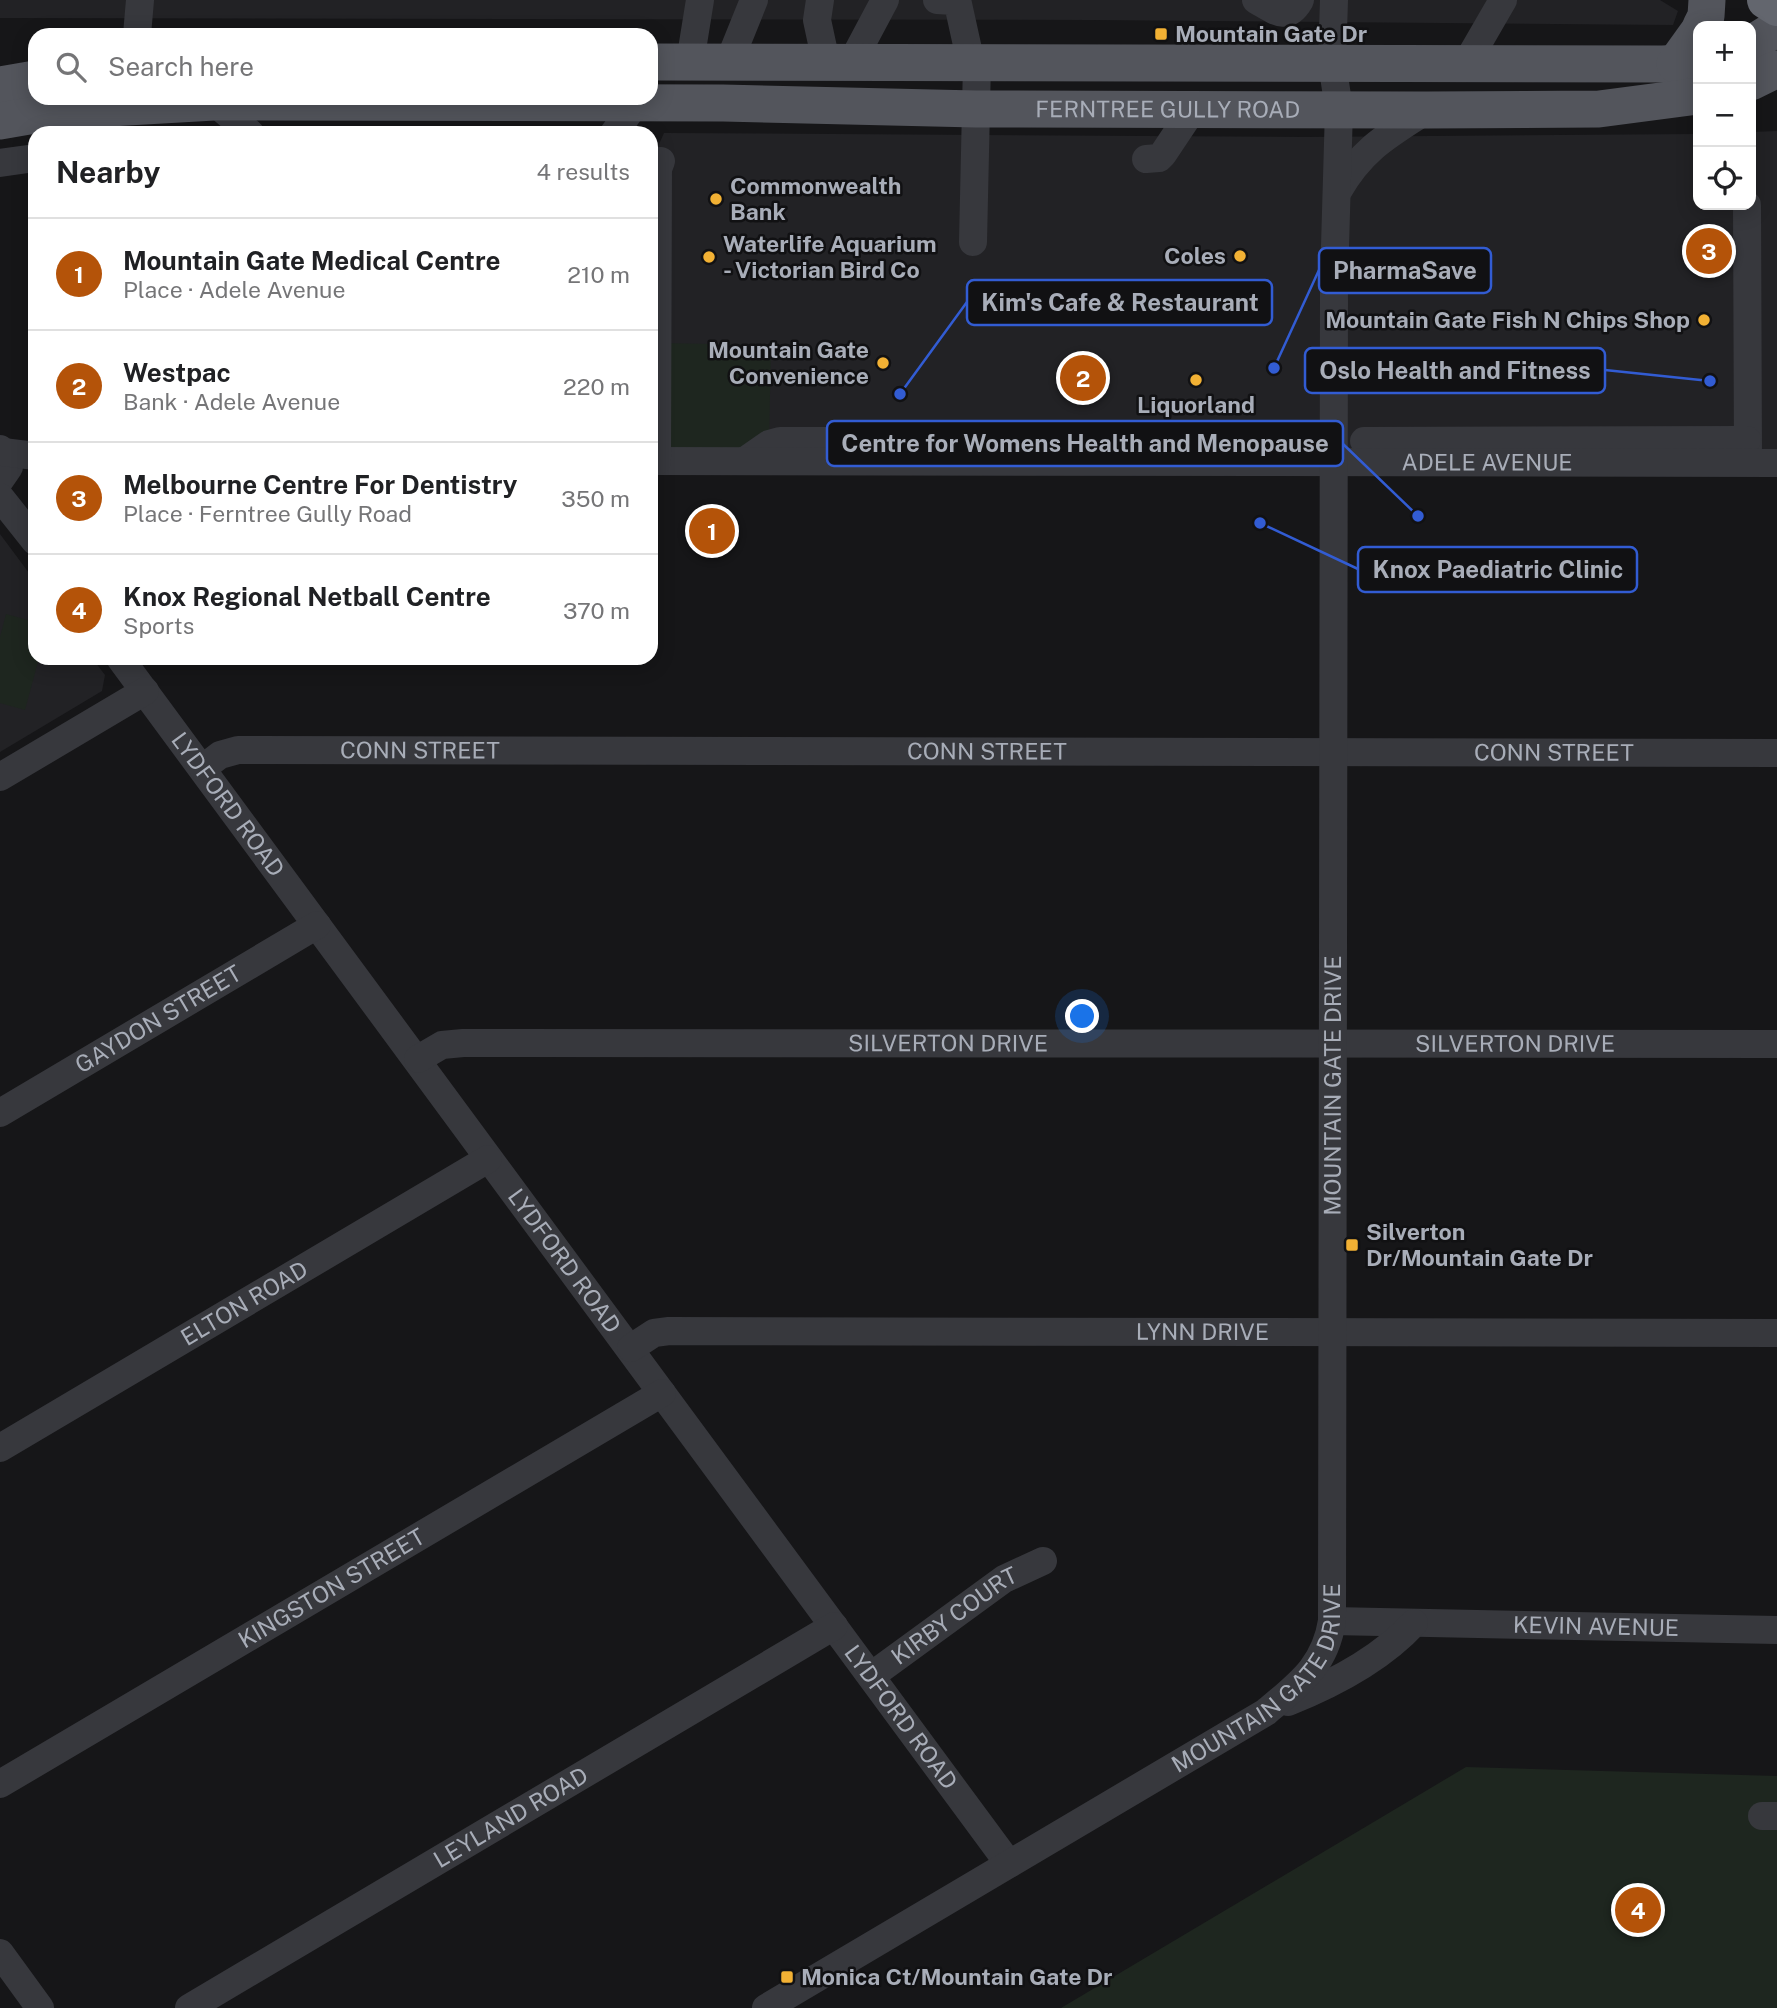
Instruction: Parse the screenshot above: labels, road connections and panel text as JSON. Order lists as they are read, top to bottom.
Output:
{
  "streets": {
    "main road": ["FERNTREE GULLY ROAD"],
    "street": [
      "ADELE AVENUE",
      "CONN STREET",
      "LYDFORD ROAD",
      "GAYDON STREET",
      "SILVERTON DRIVE",
      "MOUNTAIN GATE DRIVE",
      "ELTON ROAD",
      "LYNN DRIVE",
      "KINGSTON STREET",
      "KIRBY COURT",
      "KEVIN AVENUE",
      "LEYLAND ROAD"
    ]
  },
  "crossings": [
    ["FERNTREE GULLY ROAD", "MOUNTAIN GATE DRIVE"],
    ["ADELE AVENUE", "MOUNTAIN GATE DRIVE"],
    ["CONN STREET", "LYDFORD ROAD"],
    ["CONN STREET", "MOUNTAIN GATE DRIVE"],
    ["LYDFORD ROAD", "GAYDON STREET"],
    ["LYDFORD ROAD", "SILVERTON DRIVE"],
    ["LYDFORD ROAD", "MOUNTAIN GATE DRIVE"],
    ["LYDFORD ROAD", "ELTON ROAD"],
    ["LYDFORD ROAD", "LYNN DRIVE"],
    ["LYDFORD ROAD", "KINGSTON STREET"],
    ["LYDFORD ROAD", "KIRBY COURT"],
    ["LYDFORD ROAD", "LEYLAND ROAD"],
    ["SILVERTON DRIVE", "MOUNTAIN GATE DRIVE"],
    ["MOUNTAIN GATE DRIVE", "LYNN DRIVE"],
    ["MOUNTAIN GATE DRIVE", "KEVIN AVENUE"]
  ],
  "places": {
    "transit": ["Mountain Gate Dr", "Silverton Dr/Mountain Gate Dr", "Monica Ct/Mountain Gate Dr"],
    "other": [
      "Commonwealth Bank",
      "Coles",
      "Waterlife Aquarium - Victorian Bird Co",
      "Mountain Gate Fish N Chips Shop",
      "Mountain Gate Convenience",
      "PharmaSave",
      "Liquorland",
      "Oslo Health and Fitness",
      "Kim's Cafe & Restaurant",
      "Centre for Womens Health and Menopause",
      "Knox Paediatric Clinic"
    ]
  },
  "page": {
    "map_buttons": ["+", "−"],
    "search": "Search here",
    "heading": ["Nearby", "4 results"],
    "list": [
      {
        "mark": "1",
        "name": "Mountain Gate Medical Centre",
        "note": "Place · Adele Avenue",
        "value": "210 m"
      },
      {
        "mark": "2",
        "name": "Westpac",
        "note": "Bank · Adele Avenue",
        "value": "220 m"
      },
      {
        "mark": "3",
        "name": "Melbourne Centre For Dentistry",
        "note": "Place · Ferntree Gully Road",
        "value": "350 m"
      },
      {
        "mark": "4",
        "name": "Knox Regional Netball Centre",
        "note": "Sports",
        "value": "370 m"
      }
    ],
    "pins": [
      "3",
      "2",
      "1",
      "4"
    ]
  }
}
